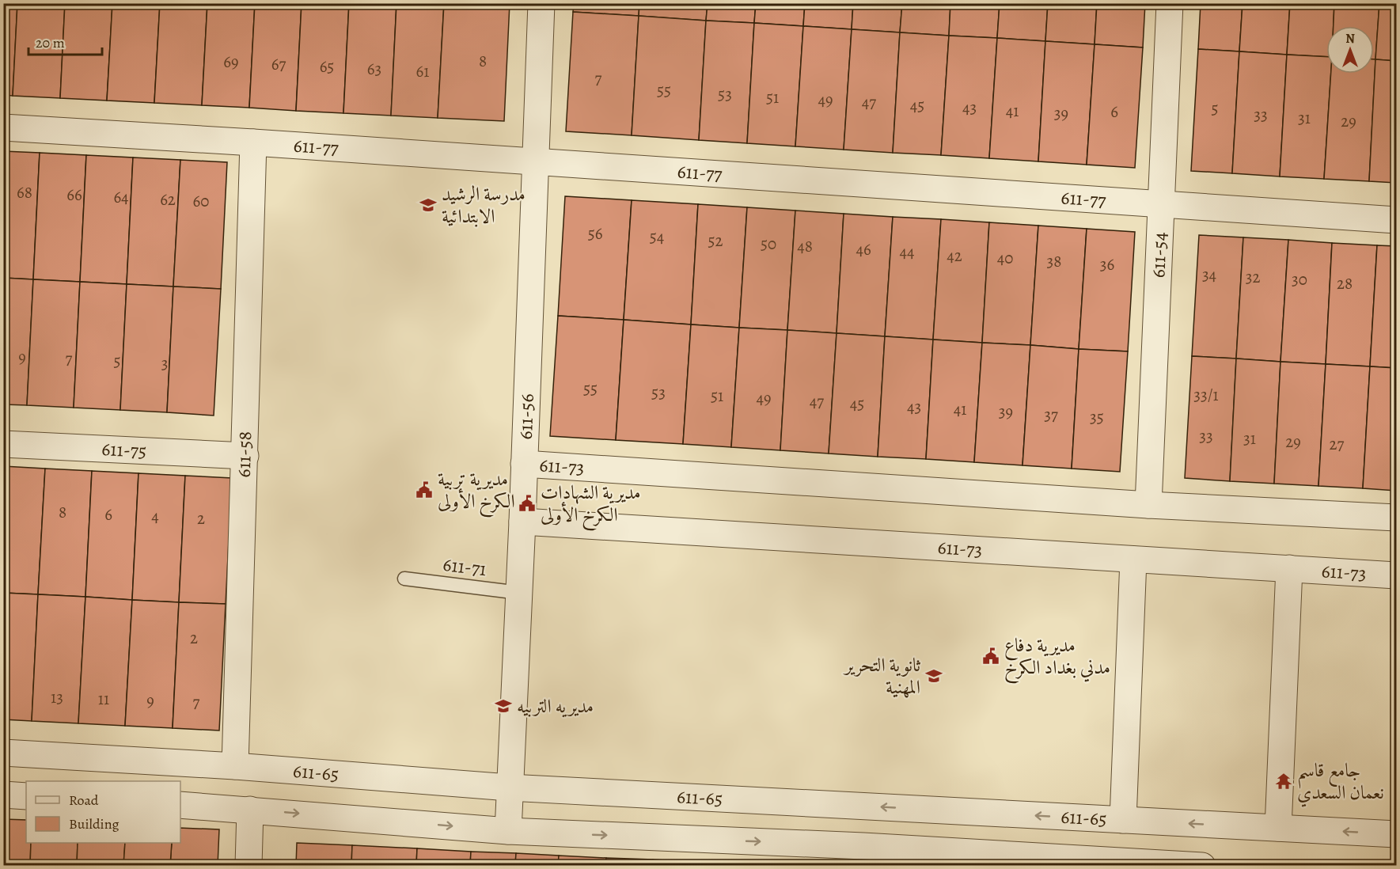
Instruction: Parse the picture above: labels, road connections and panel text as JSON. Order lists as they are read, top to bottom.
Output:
{
  "streets": {
    "street": [
      "611-77",
      "611-54",
      "611-56",
      "611-75",
      "611-58",
      "611-73",
      "611-65"
    ],
    "lane": ["611-71"]
  },
  "crossings": [
    ["611-77", "611-54"],
    ["611-77", "611-56"],
    ["611-77", "611-58"],
    ["611-54", "611-73"],
    ["611-56", "611-73"],
    ["611-56", "611-71"],
    ["611-56", "611-65"],
    ["611-75", "611-58"],
    ["611-58", "611-65"]
  ],
  "places": {
    "school or university": ["مدرسة الرشيد الابتدائية", "ثانوية التحرير المهنية", "مديريه التربيه"],
    "public building": ["مديرية تربية الكرخ الأولى", "مديرية الشهادات الكرخ الأولى", "مديرية دفاع مدني بغداد الكرخ"],
    "temple": ["جامع قاسم نعمان السعدي"]
  },
  "house_numbers": [
    "8",
    "69",
    "67",
    "65",
    "63",
    "61",
    "7",
    "55",
    "53",
    "51",
    "49",
    "47",
    "45",
    "43",
    "5",
    "41",
    "6",
    "39",
    "33",
    "31",
    "29",
    "68",
    "66",
    "64",
    "62",
    "60",
    "56",
    "54",
    "52",
    "50",
    "48",
    "46",
    "44",
    "42",
    "40",
    "38",
    "36",
    "34",
    "32",
    "30",
    "28",
    "9",
    "7",
    "5",
    "3",
    "55",
    "53",
    "33/1",
    "51",
    "49",
    "47",
    "45",
    "43",
    "41",
    "39",
    "37",
    "35",
    "33",
    "31",
    "29",
    "27",
    "8",
    "6",
    "4",
    "2",
    "2",
    "13",
    "11",
    "9",
    "7"
  ],
  "legend": ["Road", "Building"],
  "scale_bar": "20 m",
  "north": "top"
}
